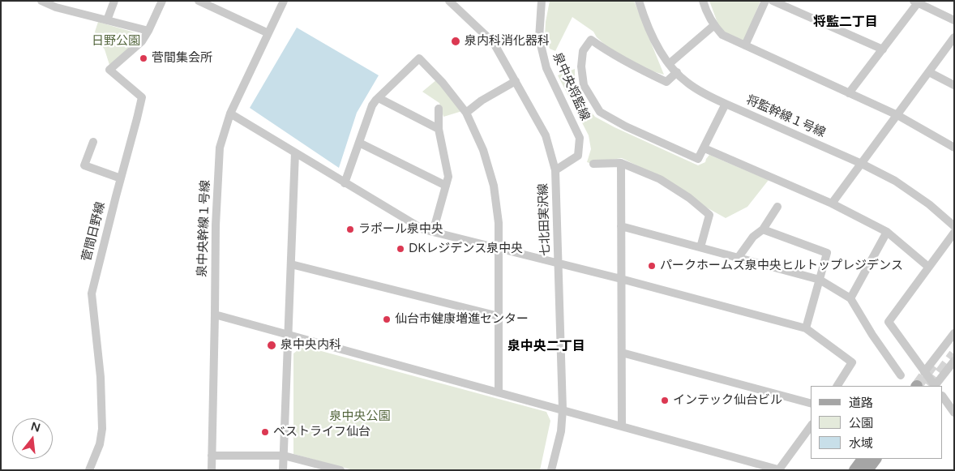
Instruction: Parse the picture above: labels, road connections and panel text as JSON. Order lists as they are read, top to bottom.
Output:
{
  "streets": {
    "street": [
      "泉中央将監線",
      "将監幹線１号線",
      "七北田実沢線",
      "泉中央幹線１号線",
      "菅間日野線"
    ]
  },
  "crossings": [
    ["泉中央将監線", "七北田実沢線"]
  ],
  "districts": ["将監二丁目", "泉中央二丁目"],
  "parks": ["日野公園", "泉中央公園"],
  "places": [
    "泉内科消化器科",
    "菅間集会所",
    "ラポール泉中央",
    "DKレジデンス泉中央",
    "パークホームズ泉中央ヒルトップレジデンス",
    "仙台市健康増進センター",
    "泉中央内科",
    "インテック仙台ビル",
    "ベストライフ仙台"
  ],
  "legend": ["道路", "公園", "水域"],
  "north": "top"
}
